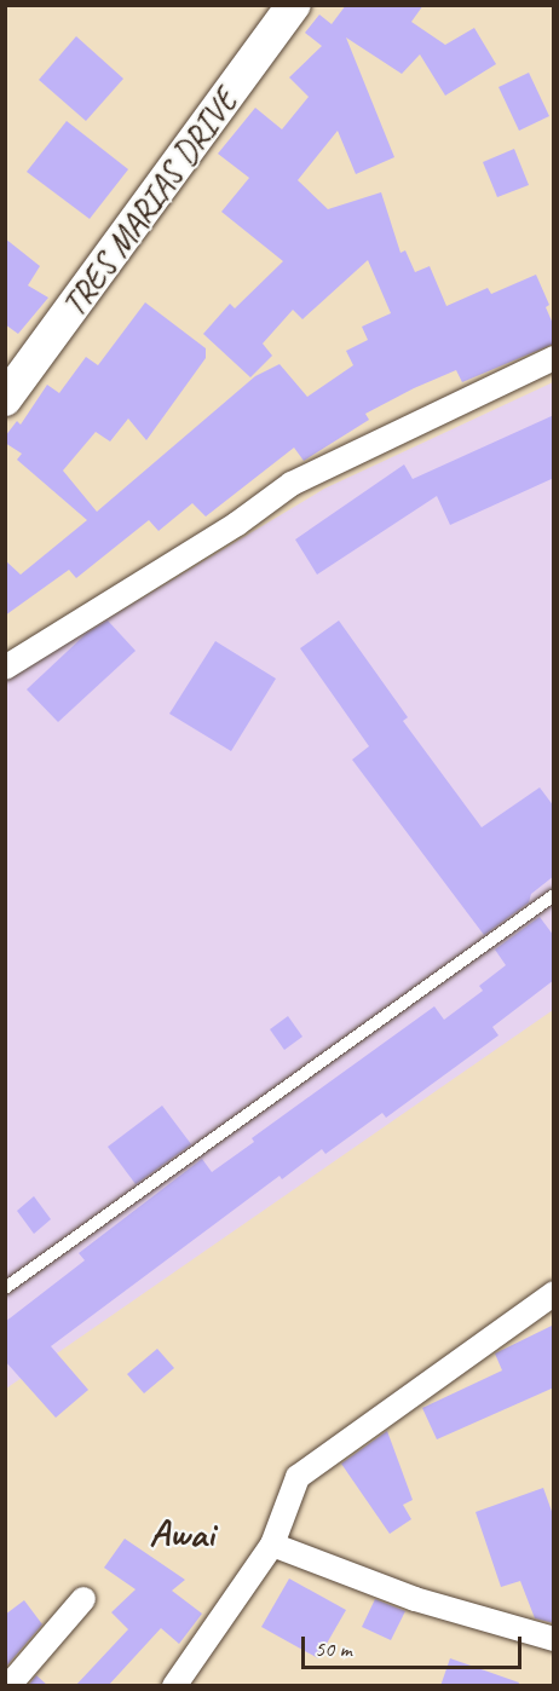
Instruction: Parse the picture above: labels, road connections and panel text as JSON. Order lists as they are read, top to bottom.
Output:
{
  "streets": {
    "main road": ["TRES MARIAS DRIVE"]
  },
  "districts": ["Awai"],
  "scale_bar": "50 m"
}
